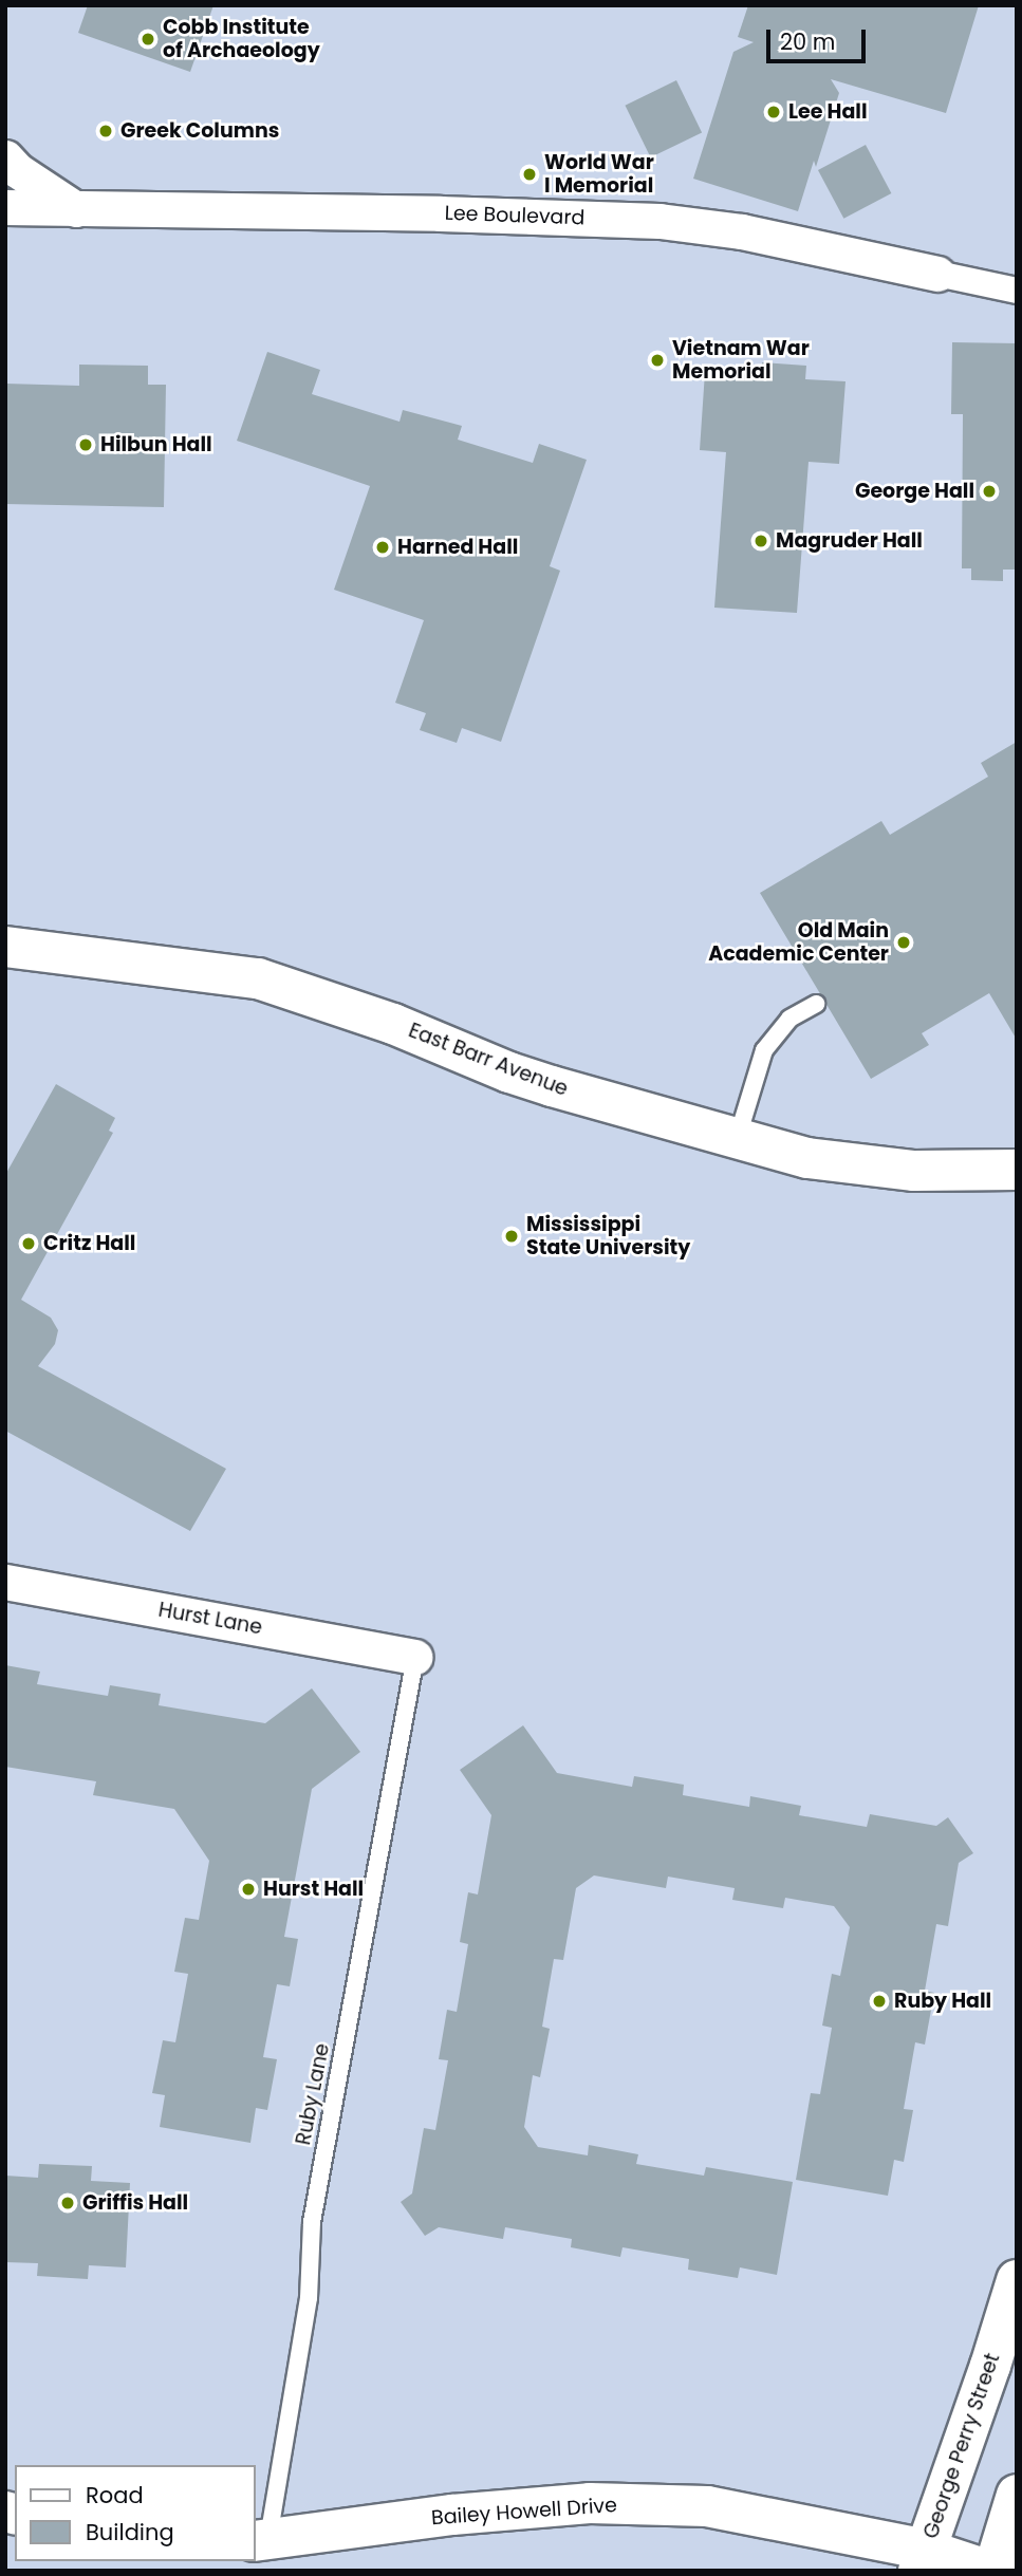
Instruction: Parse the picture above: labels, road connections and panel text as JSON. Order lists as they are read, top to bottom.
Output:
{
  "streets": {
    "street": [
      "Lee Boulevard",
      "East Barr Avenue",
      "Hurst Lane",
      "George Perry Street",
      "Bailey Howell Drive"
    ],
    "lane": ["Ruby Lane"]
  },
  "crossings": [
    ["Hurst Lane", "Ruby Lane"],
    ["Ruby Lane", "Bailey Howell Drive"],
    ["George Perry Street", "Bailey Howell Drive"]
  ],
  "places": [
    "Cobb Institute of Archaeology",
    "Lee Hall",
    "Greek Columns",
    "World War I Memorial",
    "Vietnam War Memorial",
    "Hilbun Hall",
    "George Hall",
    "Magruder Hall",
    "Harned Hall",
    "Old Main Academic Center",
    "Mississippi State University",
    "Critz Hall",
    "Hurst Hall",
    "Ruby Hall",
    "Griffis Hall"
  ],
  "legend": ["Road", "Building"],
  "scale_bar": "20 m"
}
